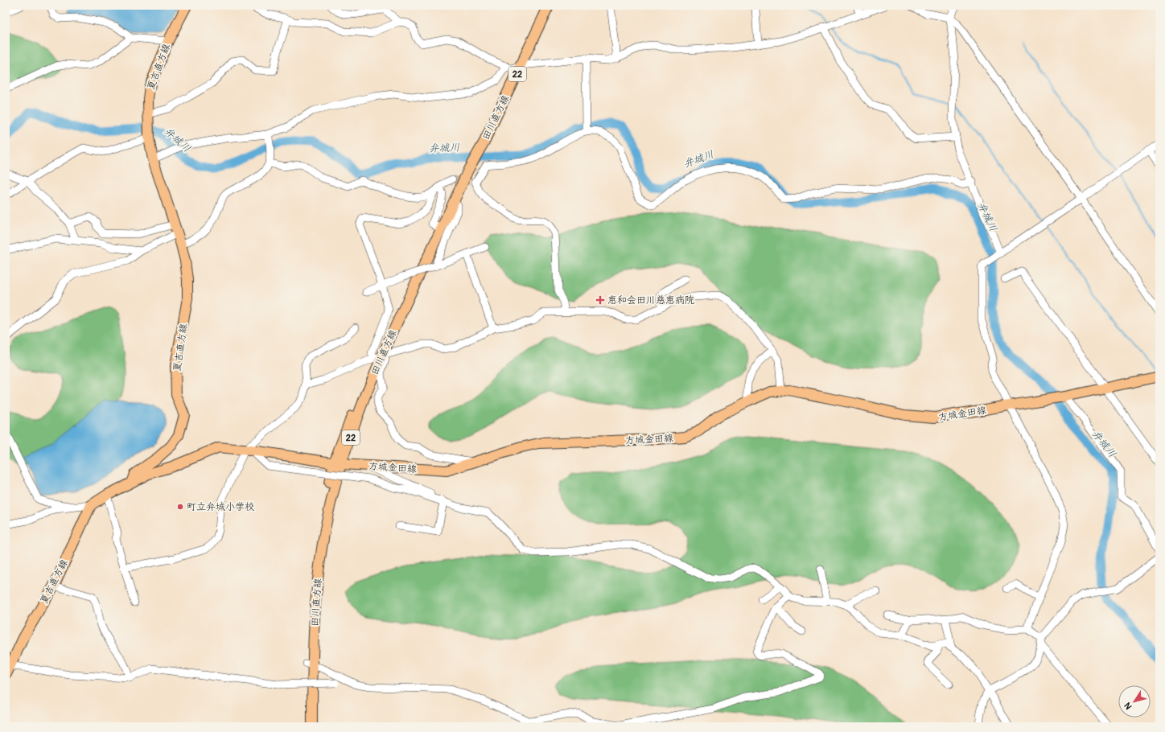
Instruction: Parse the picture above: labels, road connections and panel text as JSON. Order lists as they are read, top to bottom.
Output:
{
  "streets": {
    "main road": [
      "夏吉直方線",
      "22",
      "田川直方線",
      "方城金田線"
    ]
  },
  "crossings": [
    ["夏吉直方線", "方城金田線"],
    ["田川直方線", "方城金田線"]
  ],
  "water": ["弁城川"],
  "places": {
    "health": ["恵和会田川慈恵病院"],
    "other": ["町立弁城小学校"]
  },
  "north": "bottom left"
}
